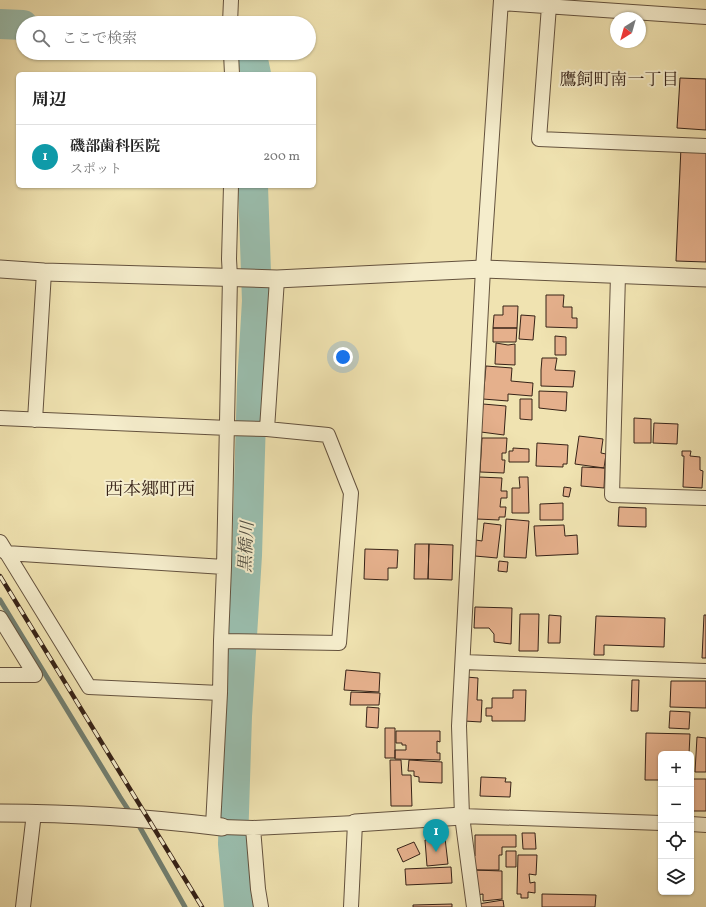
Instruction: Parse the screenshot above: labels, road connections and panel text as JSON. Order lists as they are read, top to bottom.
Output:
{
  "districts": ["鷹飼町南一丁目", "西本郷町西"],
  "water": ["黒橋川"],
  "north": "bottom left",
  "page": {
    "search": "ここで検索",
    "heading": "周辺",
    "list": [
      {
        "mark": "1",
        "name": "磯部歯科医院",
        "note": "スポット",
        "value": "200 m"
      }
    ],
    "map_buttons": ["+", "−"],
    "pins": "1"
  }
}
